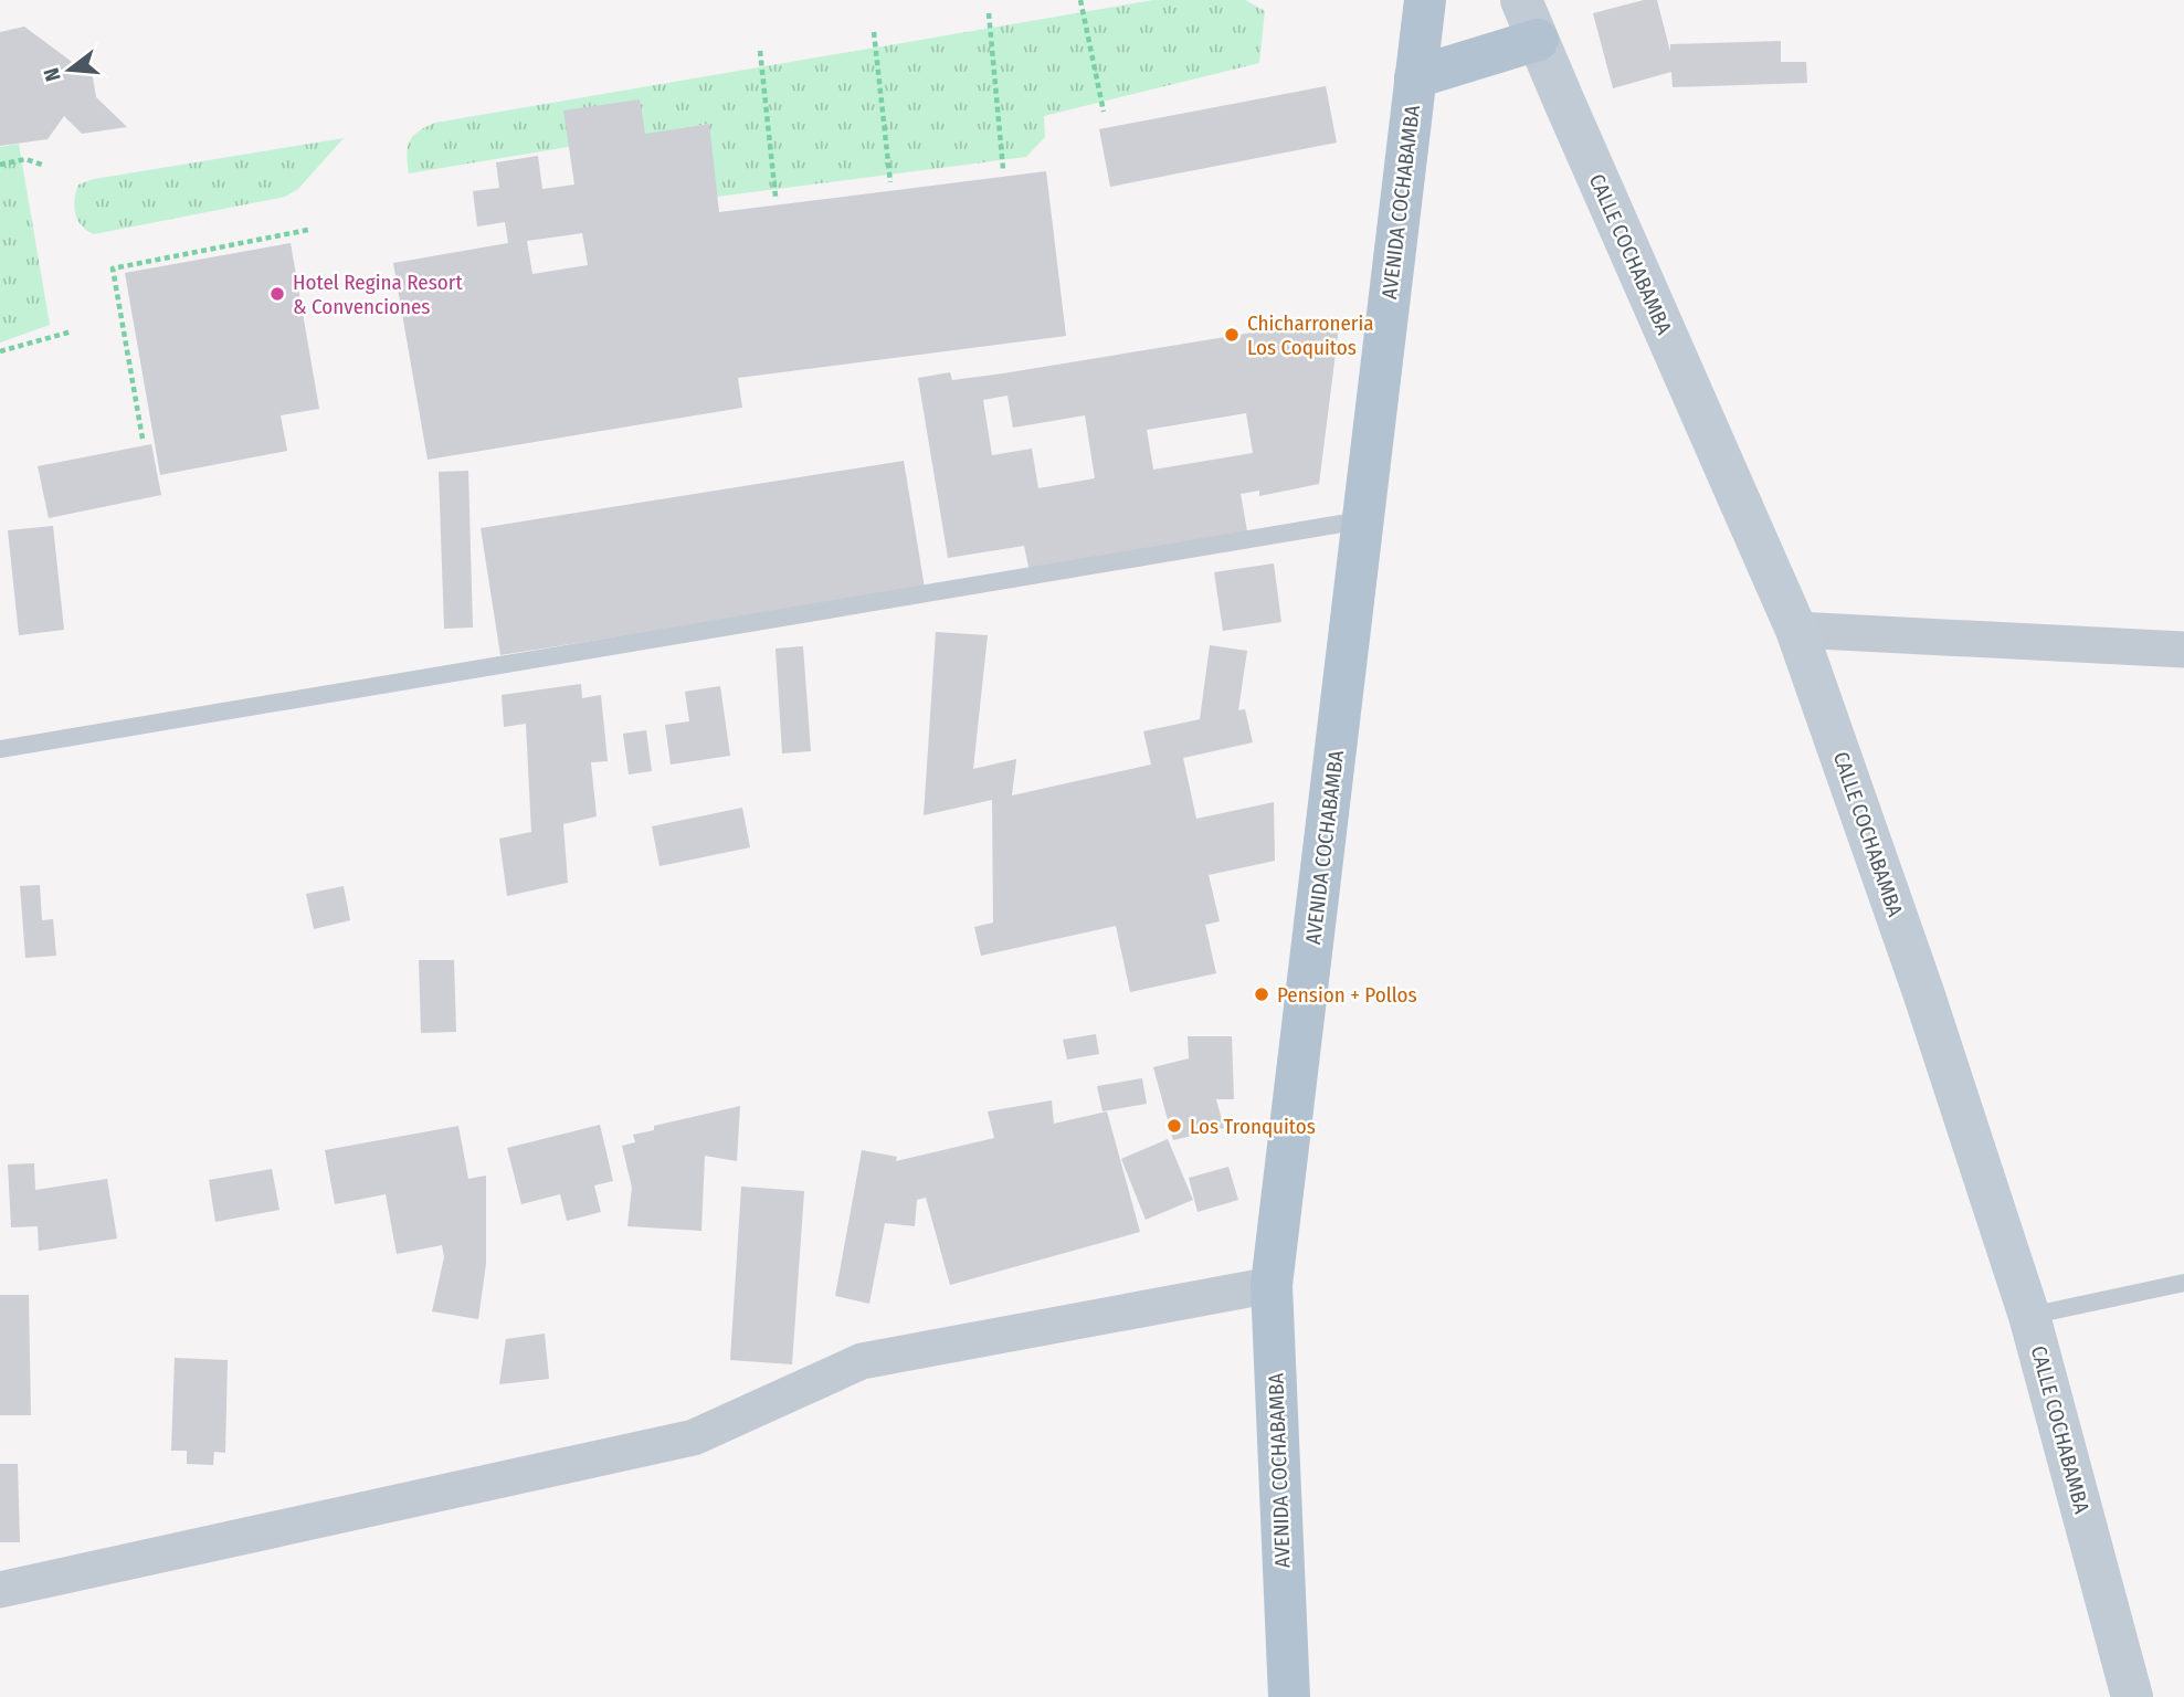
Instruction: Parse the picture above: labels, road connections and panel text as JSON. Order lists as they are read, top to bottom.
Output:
{
  "streets": {
    "main road": ["AVENIDA COCHABAMBA"],
    "street": ["CALLE COCHABAMBA"]
  },
  "places": [
    "Hotel Regina Resort & Convenciones",
    "Chicharroneria Los Coquitos",
    "Pension + Pollos",
    "Los Tronquitos"
  ],
  "north": "left"
}
